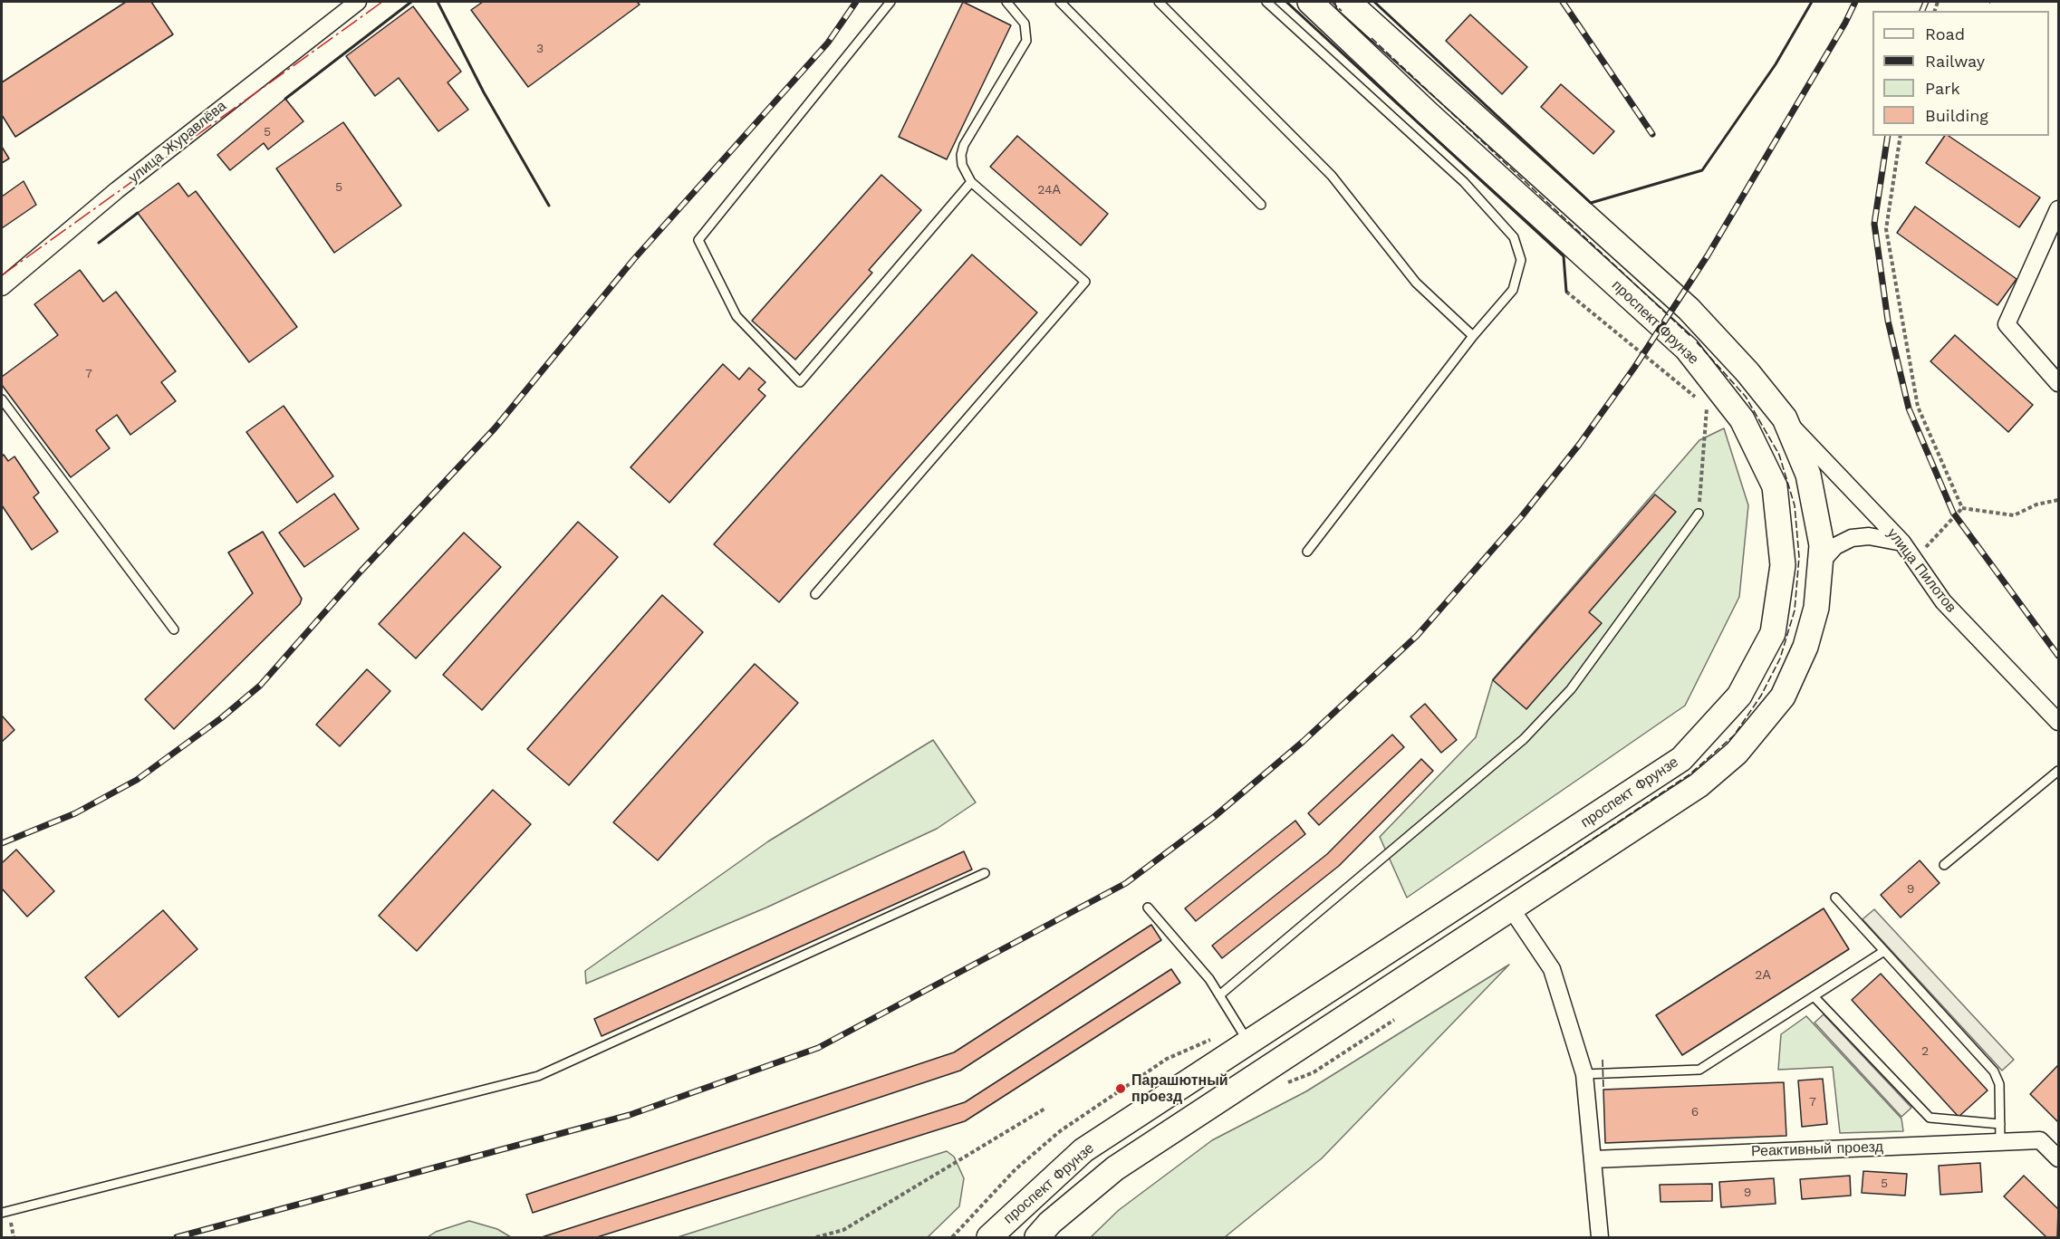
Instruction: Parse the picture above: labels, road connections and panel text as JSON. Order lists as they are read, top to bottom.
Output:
{
  "streets": {
    "main road": ["проспект Фрунзе"],
    "street": ["улица Журавлёва", "улица Пилотов", "Реактивный проезд"]
  },
  "crossings": [
    ["проспект Фрунзе", "улица Пилотов"]
  ],
  "places": ["Парашютный проезд"],
  "house_numbers": [
    "3",
    "5",
    "5",
    "24А",
    "7",
    "9",
    "2А",
    "2",
    "7",
    "6",
    "5",
    "9"
  ],
  "legend": [
    "Road",
    "Railway",
    "Park",
    "Building"
  ]
}
